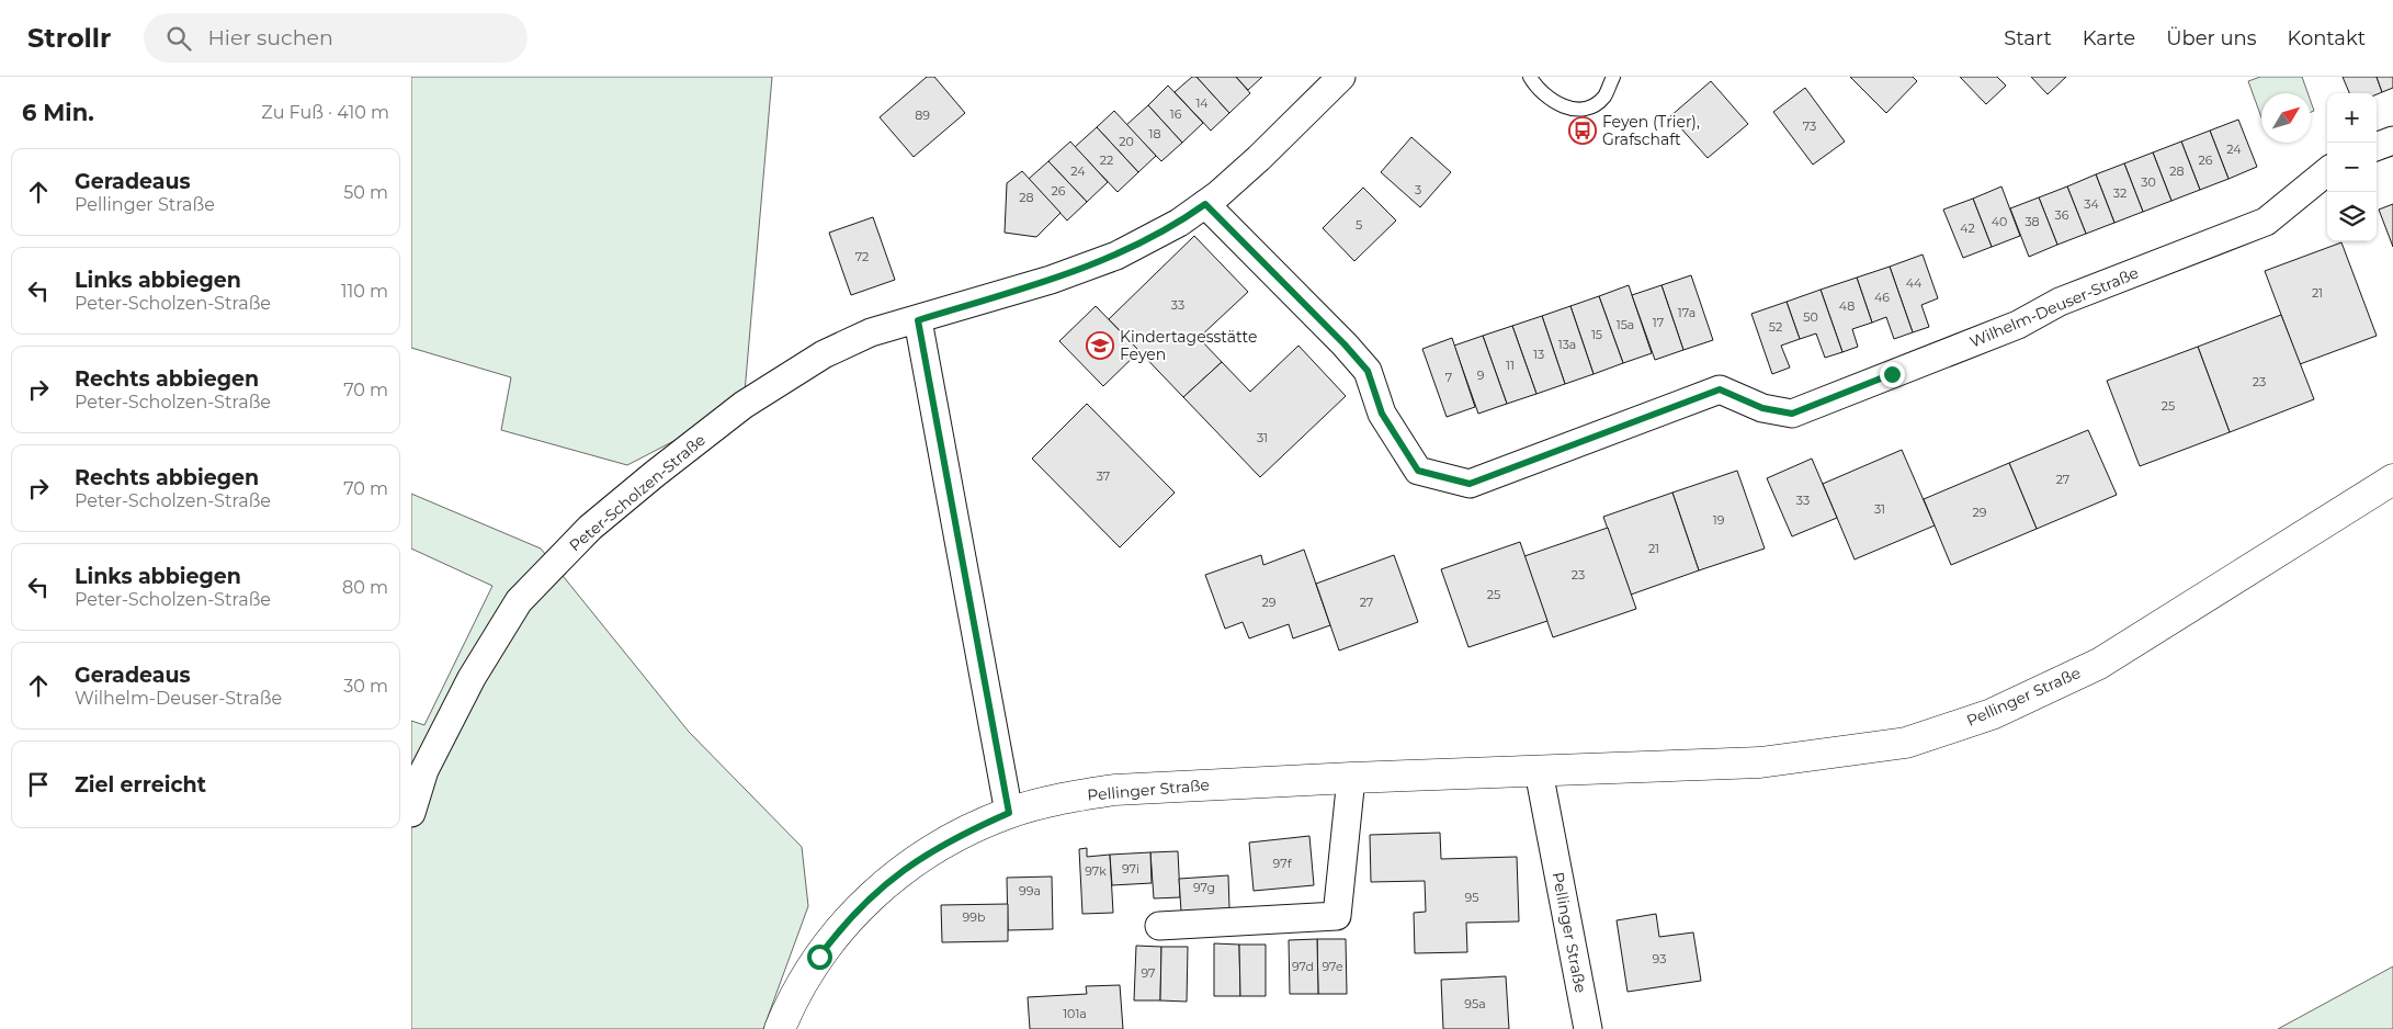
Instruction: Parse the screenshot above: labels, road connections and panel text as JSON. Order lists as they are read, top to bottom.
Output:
{
  "streets": {
    "main road": ["Pellinger Straße"],
    "street": ["Wilhelm-Deuser-Straße", "Peter-Scholzen-Straße"]
  },
  "crossings": [
    ["Wilhelm-Deuser-Straße", "Peter-Scholzen-Straße"]
  ],
  "places": {
    "bus stop": ["Feyen (Trier), Grafschaft"],
    "school or university": ["Kindertagesstätte Feyen"]
  },
  "house_numbers": [
    "14",
    "16",
    "89",
    "73",
    "18",
    "20",
    "24",
    "22",
    "26",
    "24",
    "28",
    "30",
    "3",
    "26",
    "32",
    "28",
    "34",
    "36",
    "40",
    "38",
    "5",
    "42",
    "72",
    "44",
    "21",
    "46",
    "33",
    "48",
    "17a",
    "50",
    "17",
    "15a",
    "52",
    "15",
    "13a",
    "13",
    "11",
    "9",
    "7",
    "23",
    "25",
    "31",
    "37",
    "27",
    "33",
    "31",
    "29",
    "19",
    "21",
    "23",
    "25",
    "29",
    "27",
    "97f",
    "97i",
    "97k",
    "97g",
    "99a",
    "95",
    "99b",
    "93",
    "97d",
    "97e",
    "97",
    "95a",
    "101a"
  ],
  "north": "top right",
  "page": {
    "header": "Strollr",
    "search": "Hier suchen",
    "nav": [
      "Start",
      "Karte",
      "Über uns",
      "Kontakt"
    ],
    "heading": ["6 Min.", "Zu Fuß · 410 m"],
    "map_buttons": ["+", "−"],
    "list": [
      ["Geradeaus", "Pellinger Straße", "50 m"],
      ["Links abbiegen", "Peter-Scholzen-Straße", "110 m"],
      ["Rechts abbiegen", "Peter-Scholzen-Straße", "70 m"],
      ["Rechts abbiegen", "Peter-Scholzen-Straße", "70 m"],
      ["Links abbiegen", "Peter-Scholzen-Straße", "80 m"],
      ["Geradeaus", "Wilhelm-Deuser-Straße", "30 m"],
      "Ziel erreicht"
    ]
  }
}
